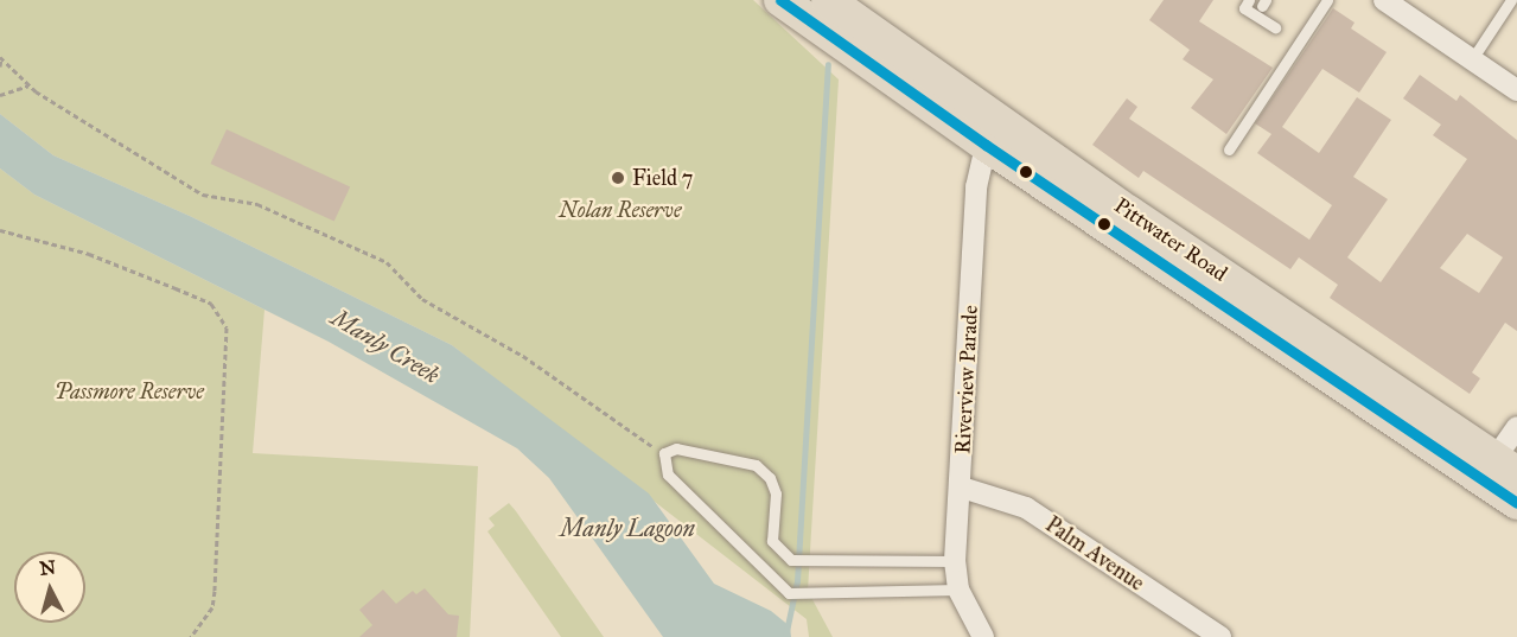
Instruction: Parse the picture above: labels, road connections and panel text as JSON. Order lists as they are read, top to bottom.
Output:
{
  "streets": {
    "main road": ["Pittwater Road"],
    "street": ["Riverview Parade", "Palm Avenue"]
  },
  "crossings": [
    ["Pittwater Road", "Riverview Parade"],
    ["Riverview Parade", "Palm Avenue"]
  ],
  "water": ["Manly Creek", "Manly Lagoon"],
  "parks": ["Nolan Reserve", "Passmore Reserve"],
  "places": ["Field 7"],
  "north": "top"
}
